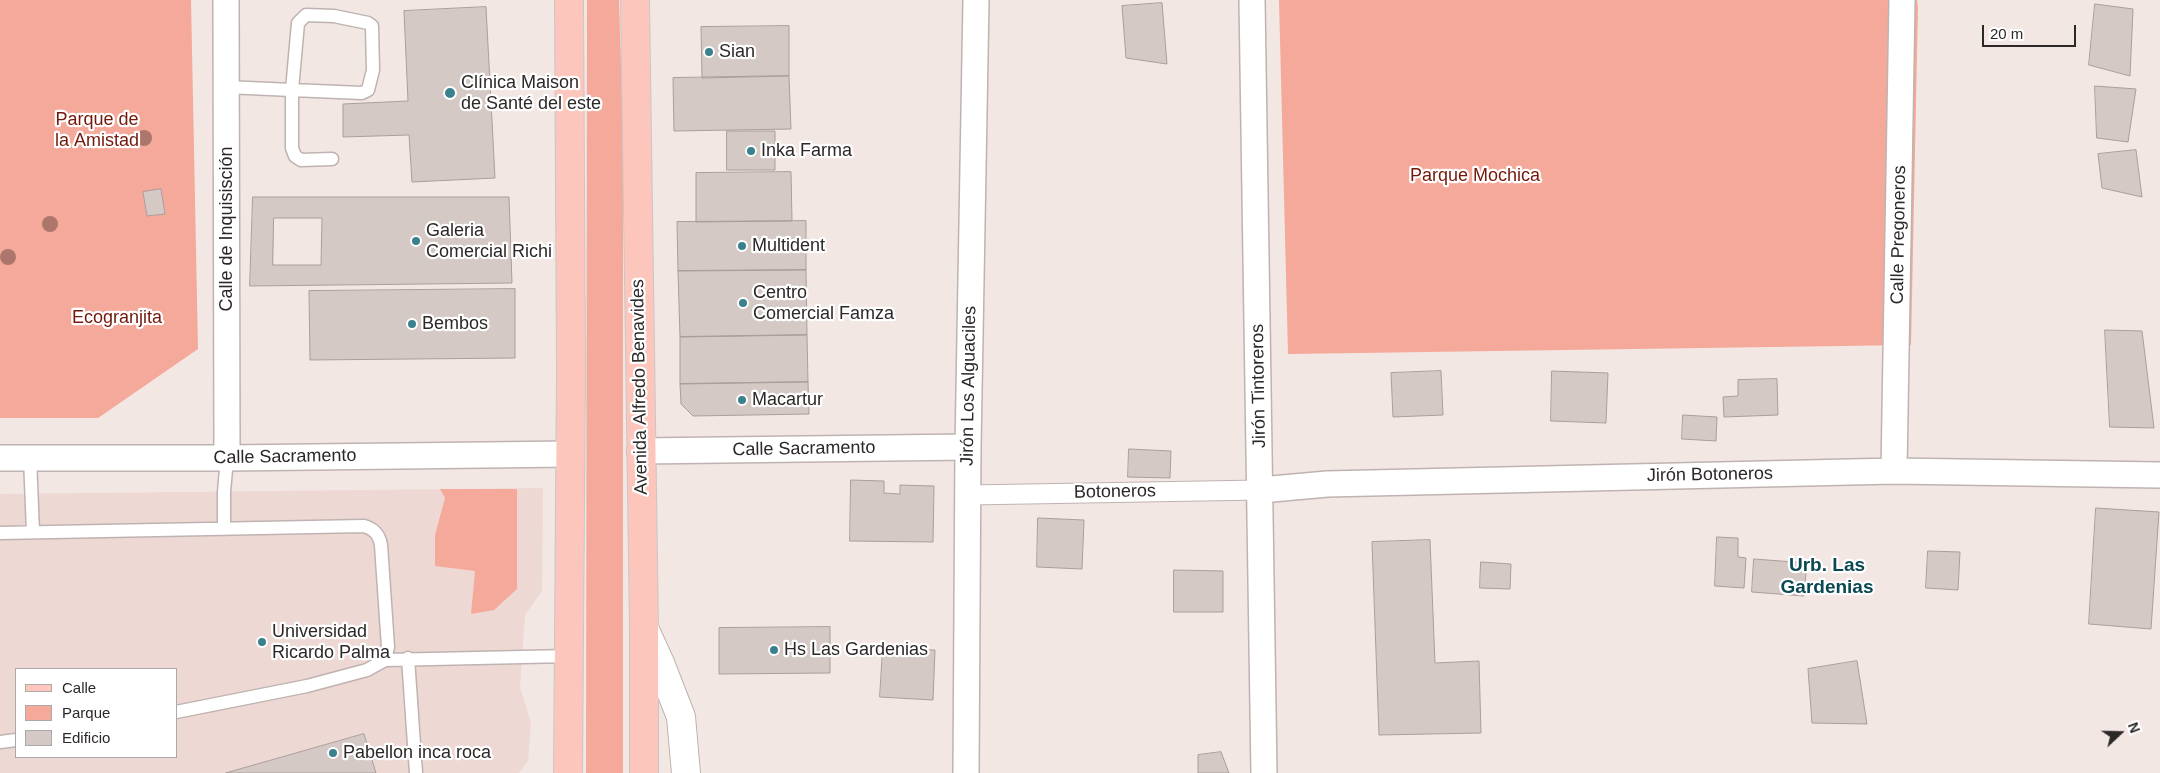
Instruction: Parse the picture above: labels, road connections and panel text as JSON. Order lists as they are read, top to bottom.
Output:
{
  "streets": {
    "main road": ["Avenida Alfredo Benavides"],
    "street": [
      "Calle de Inquisisción",
      "Calle Pregoneros",
      "Jirón Los Alguaciles",
      "Jirón Tintoreros",
      "Calle Sacramento",
      "Jirón Botoneros",
      "Botoneros"
    ]
  },
  "crossings": [
    ["Calle de Inquisisción", "Calle Sacramento"],
    ["Calle Pregoneros", "Jirón Botoneros"],
    ["Jirón Los Alguaciles", "Calle Sacramento"],
    ["Jirón Los Alguaciles", "Botoneros"],
    ["Jirón Tintoreros", "Jirón Botoneros"],
    ["Jirón Tintoreros", "Botoneros"],
    ["Avenida Alfredo Benavides", "Calle Sacramento"],
    ["Jirón Botoneros", "Botoneros"]
  ],
  "districts": ["Urb. Las Gardenias"],
  "parks": ["Parque de la Amistad", "Parque Mochica", "Ecogranjita"],
  "places": [
    "Sian",
    "Clínica Maison de Santé del este",
    "Inka Farma",
    "Galeria Comercial Richi",
    "Multident",
    "Centro Comercial Famza",
    "Bembos",
    "Macartur",
    "Universidad Ricardo Palma",
    "Hs Las Gardenias",
    "Pabellon inca roca"
  ],
  "legend": ["Calle", "Parque", "Edificio"],
  "scale_bar": "20 m",
  "north": "right"
}
